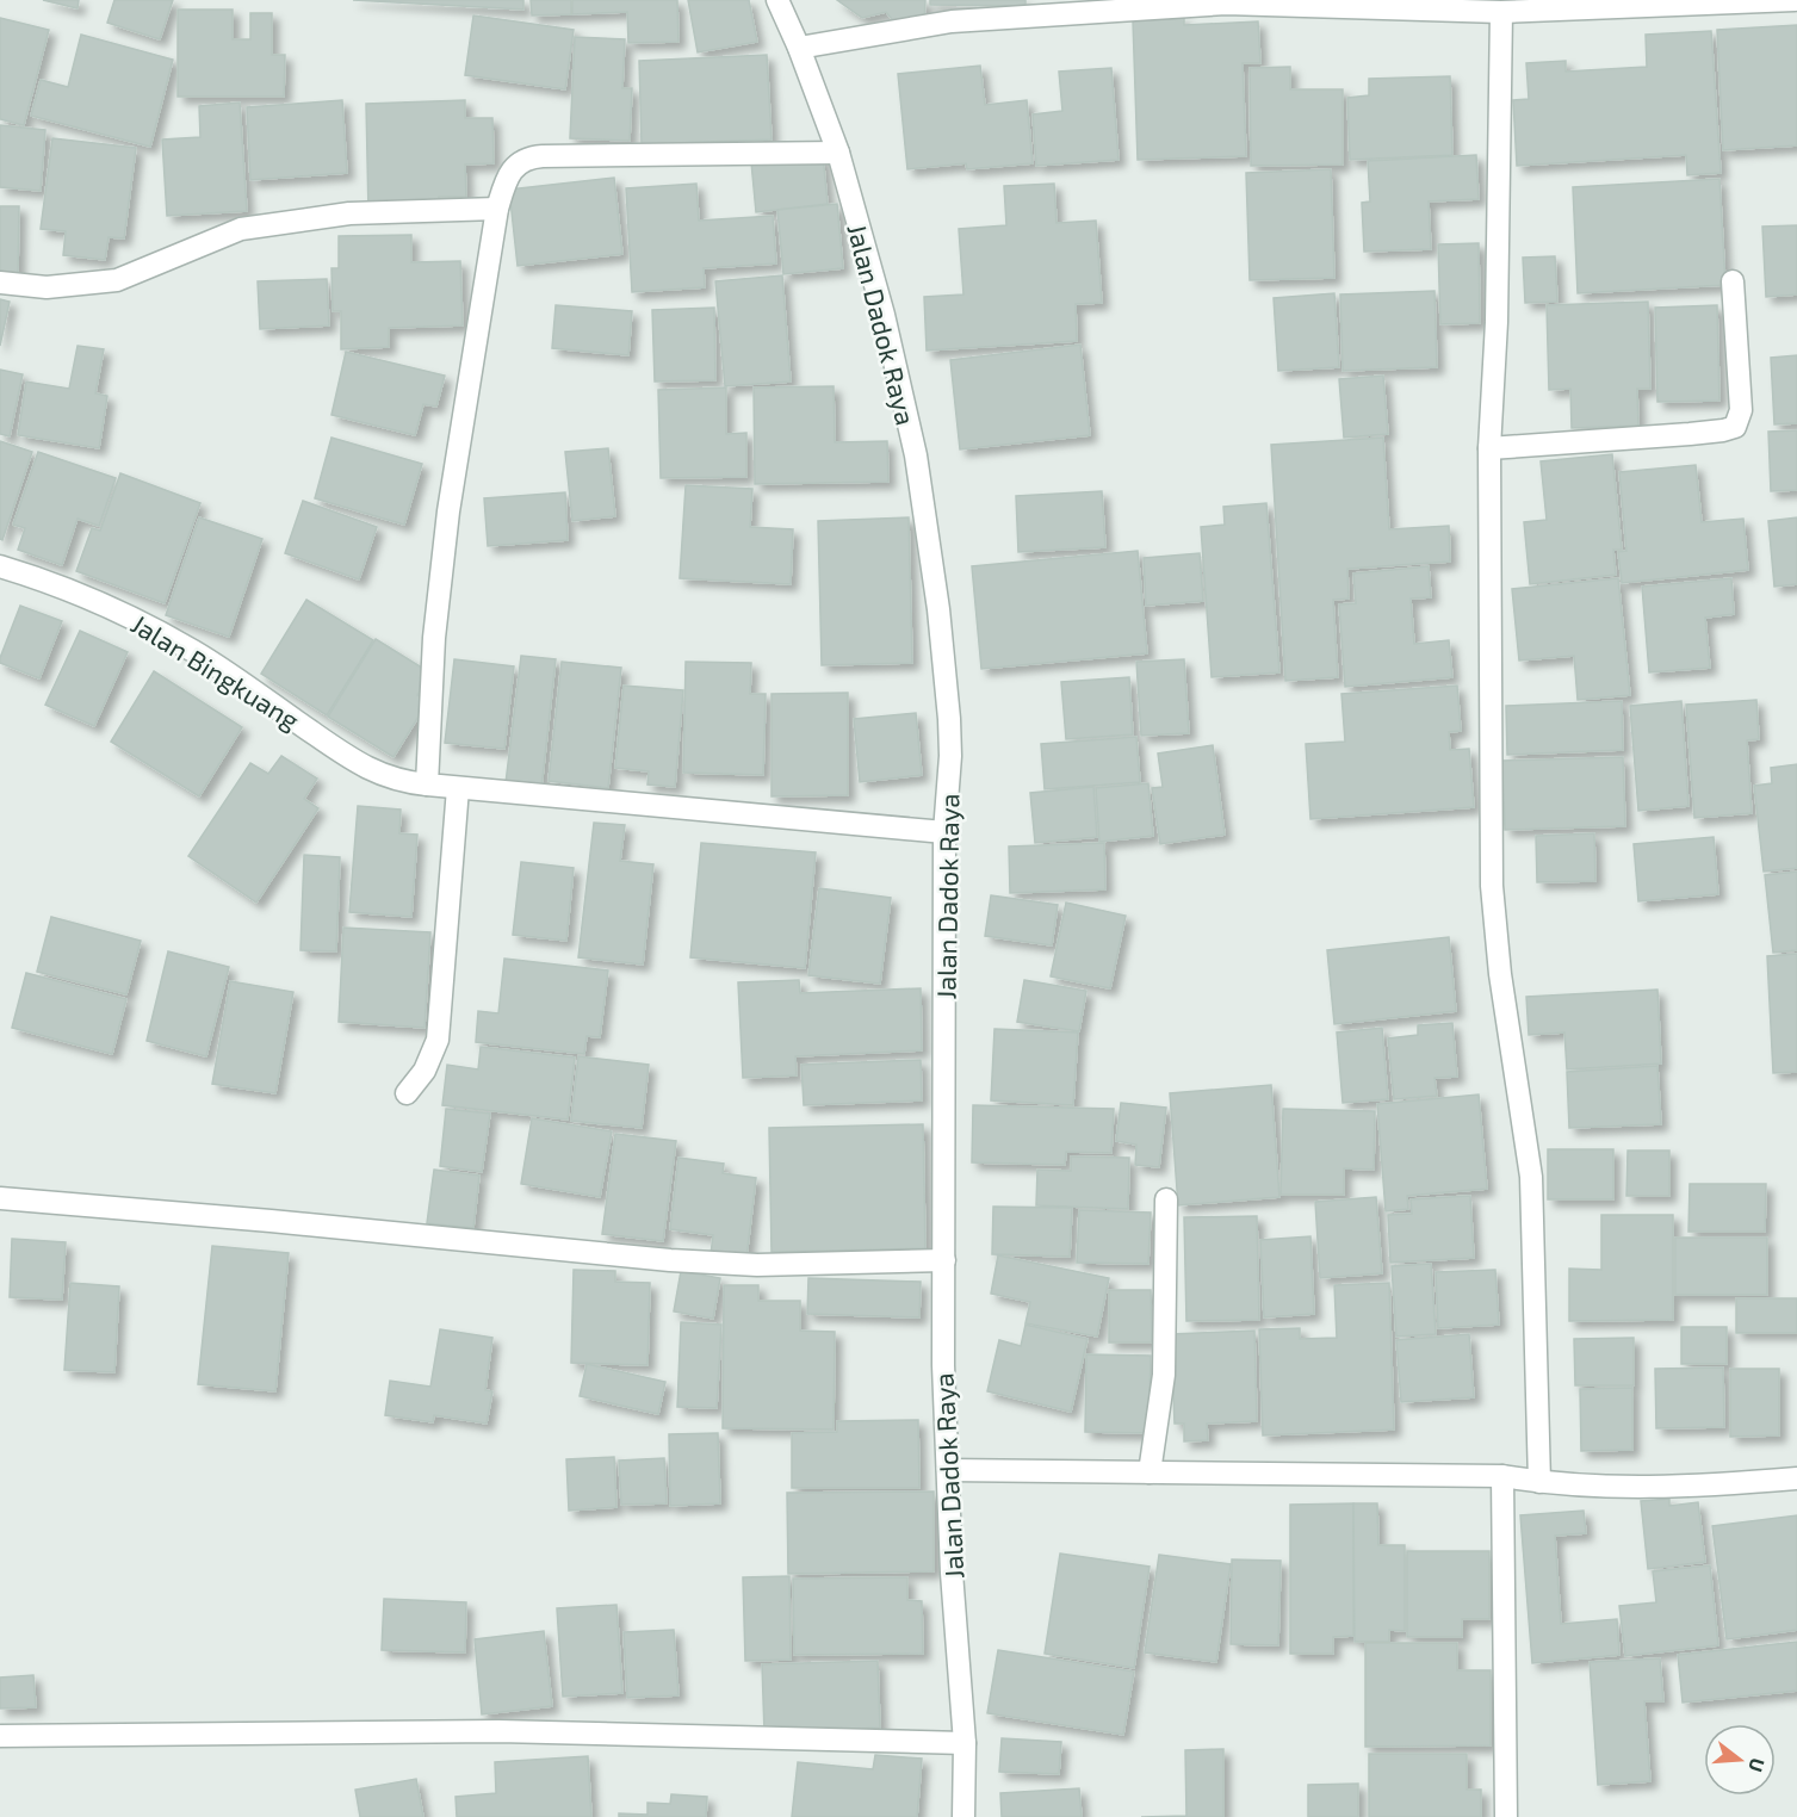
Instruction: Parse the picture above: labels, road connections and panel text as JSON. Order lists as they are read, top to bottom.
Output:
{
  "streets": {
    "street": ["Jalan Dadok Raya", "Jalan Bingkuang"]
  },
  "crossings": [
    ["Jalan Dadok Raya", "Jalan Bingkuang"]
  ],
  "north": "right"
}
